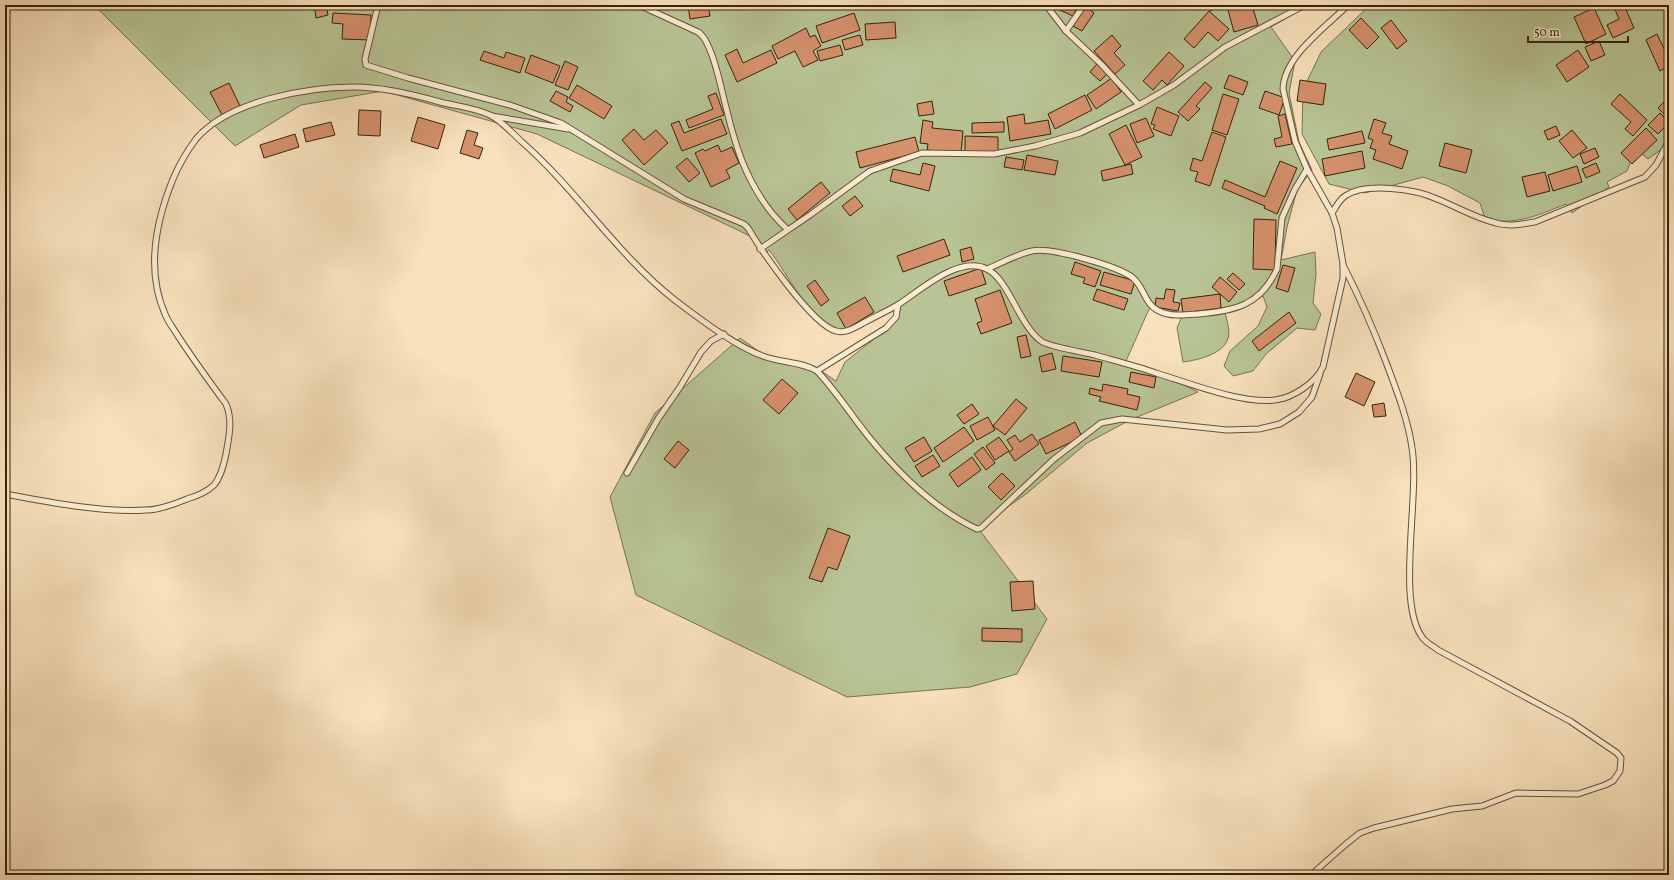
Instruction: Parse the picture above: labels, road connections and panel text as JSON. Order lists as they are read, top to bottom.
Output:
{
  "scale_bar": "50 m"
}
